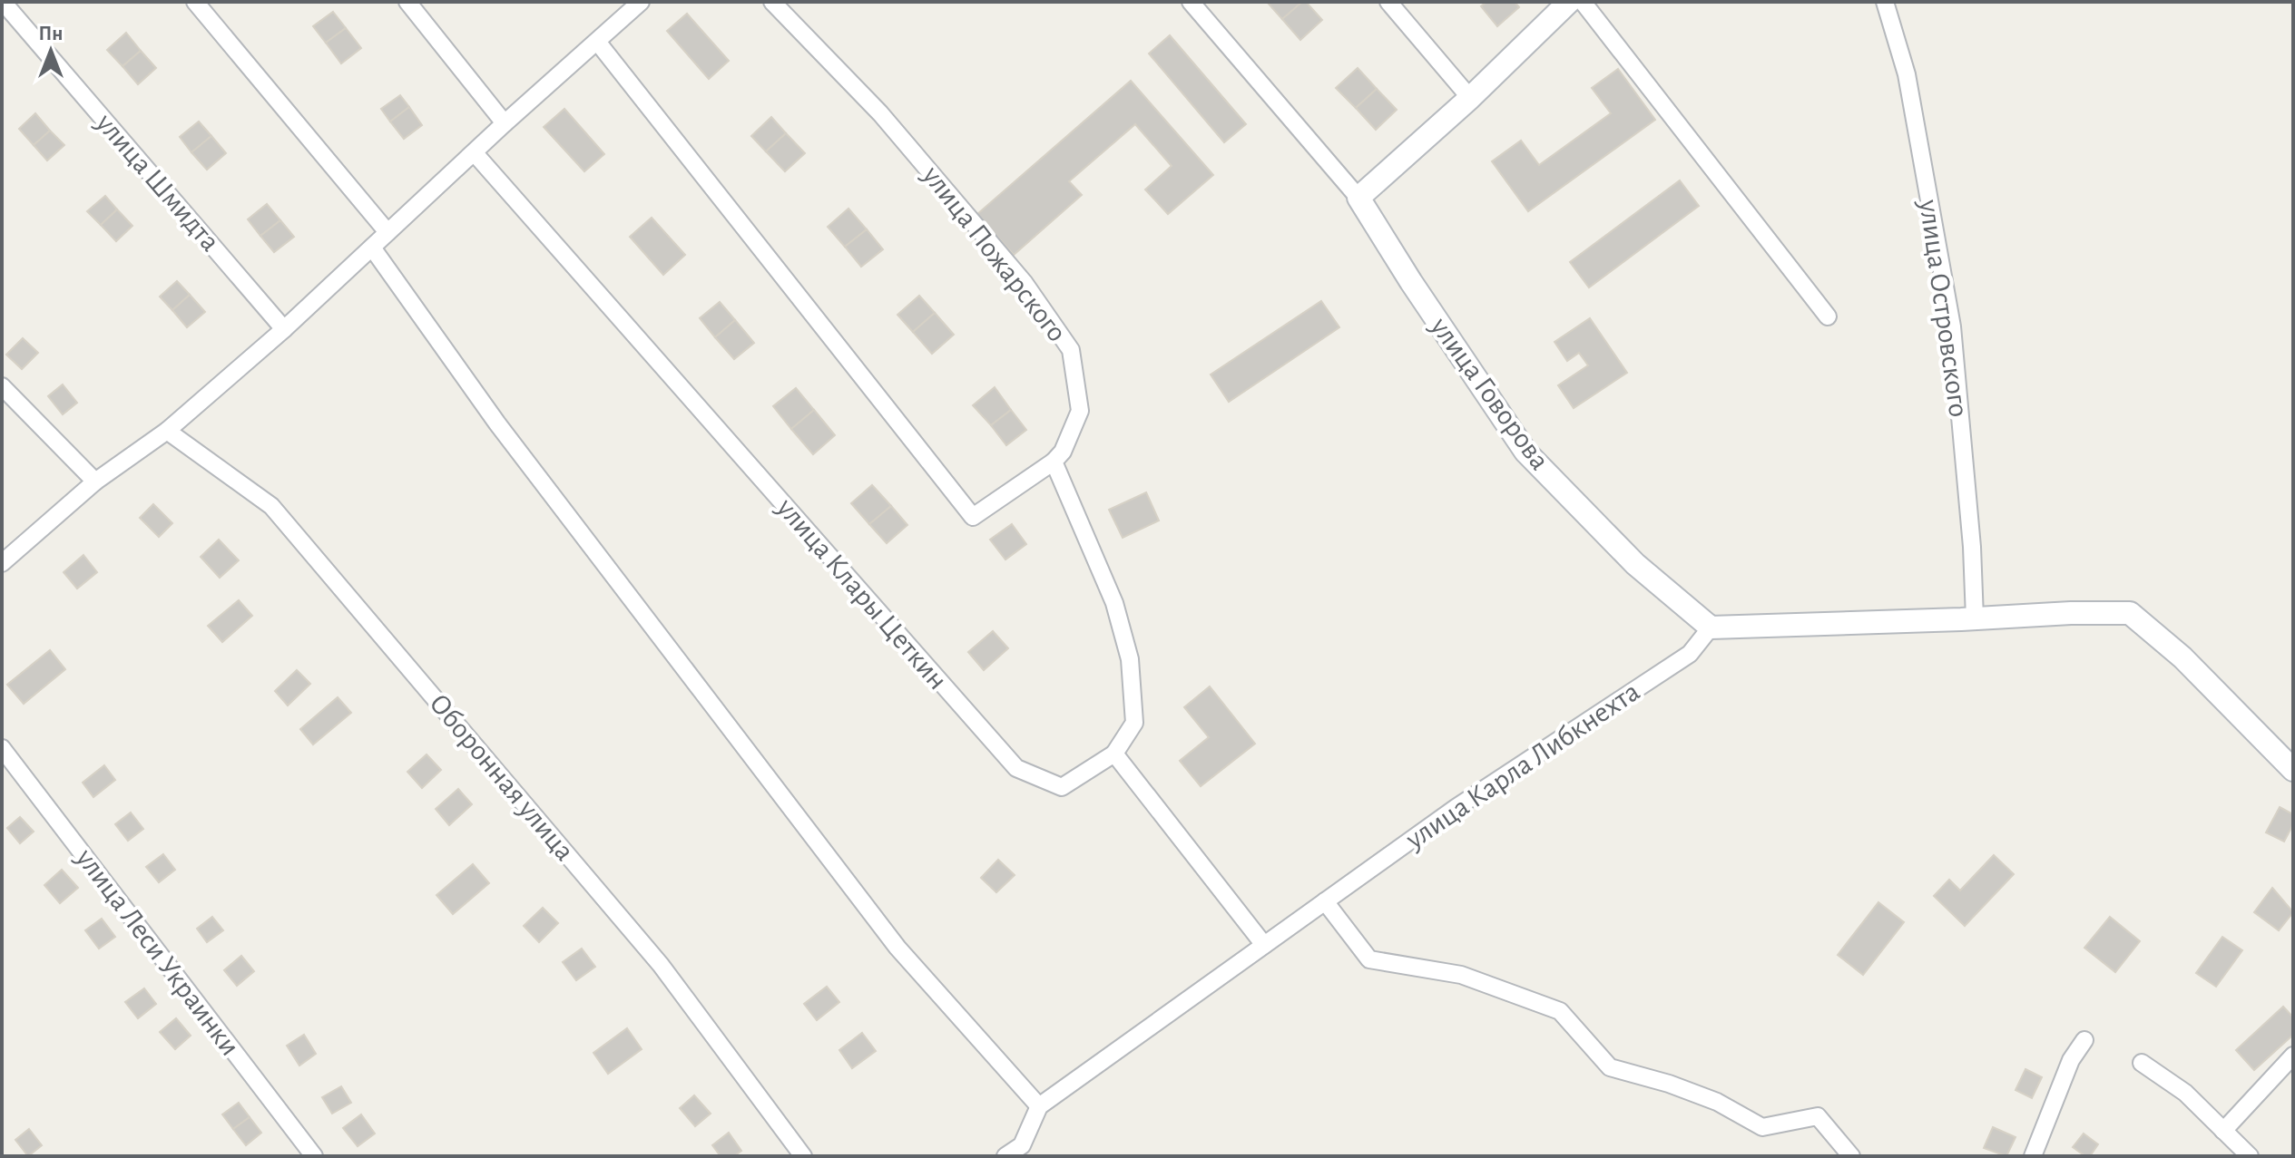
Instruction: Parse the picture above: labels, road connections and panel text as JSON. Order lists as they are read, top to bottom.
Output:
{
  "streets": {
    "street": [
      "улица Шмидта",
      "улица Пожарского",
      "улица Островского",
      "улица Говорова",
      "улица Клары Цеткин",
      "улица Карла Либкнехта",
      "Оборонная улица",
      "улица Леси Украинки"
    ]
  },
  "crossings": [
    ["улица Говорова", "улица Карла Либкнехта"]
  ],
  "north": "top"
}
